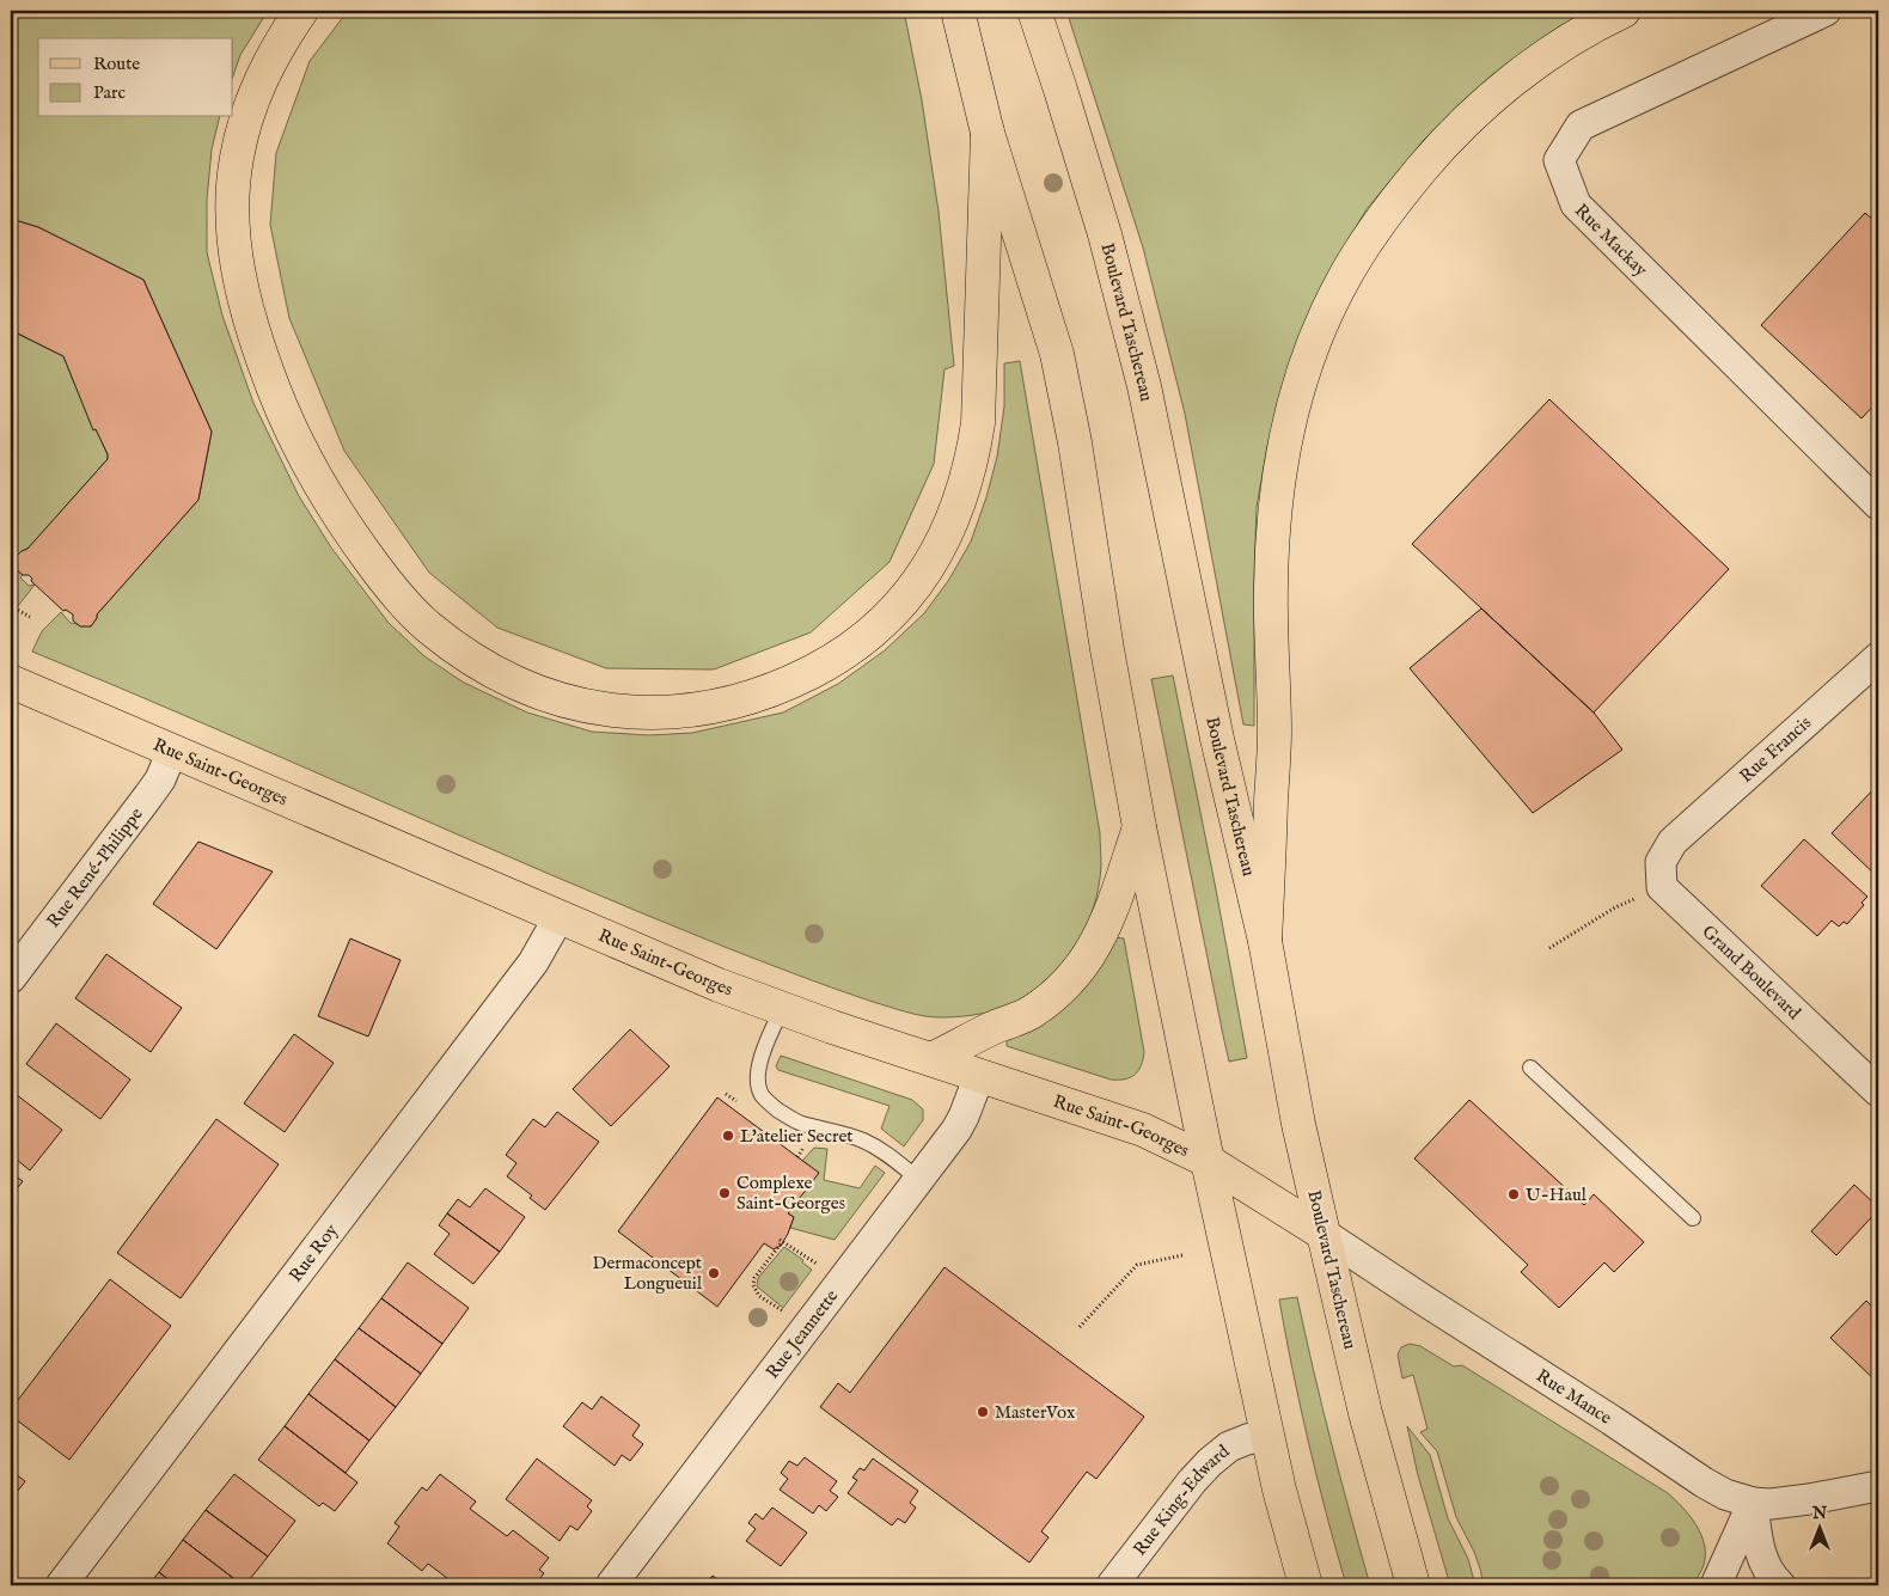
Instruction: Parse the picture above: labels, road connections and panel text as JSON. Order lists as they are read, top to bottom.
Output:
{
  "streets": {
    "main road": ["Boulevard Taschereau", "Rue Saint-Georges"],
    "street": [
      "Rue Mackay",
      "Rue Francis",
      "Rue René-Philippe",
      "Grand Boulevard",
      "Rue Roy",
      "Rue Jeannette",
      "Rue Mance",
      "Rue King-Edward"
    ]
  },
  "crossings": [
    ["Boulevard Taschereau", "Rue Saint-Georges"],
    ["Boulevard Taschereau", "Rue Mance"],
    ["Rue Francis", "Grand Boulevard"],
    ["Rue Saint-Georges", "Rue René-Philippe"],
    ["Rue Saint-Georges", "Rue Roy"],
    ["Rue Saint-Georges", "Rue Jeannette"],
    ["Rue Saint-Georges", "Rue Mance"]
  ],
  "places": [
    "L'atelier Secret",
    "Complexe Saint-Georges",
    "U-Haul",
    "Dermaconcept Longueuil",
    "MasterVox"
  ],
  "legend": ["Route", "Parc"],
  "north": "top"
}
